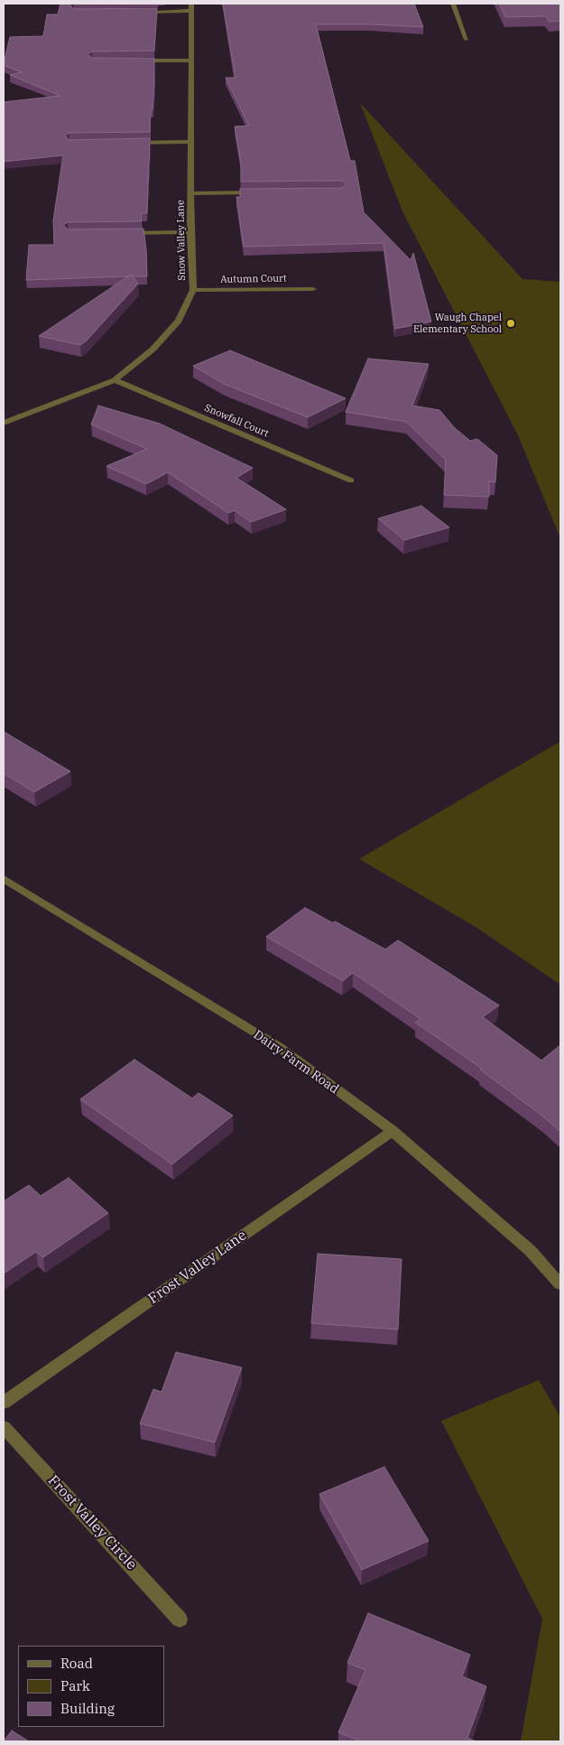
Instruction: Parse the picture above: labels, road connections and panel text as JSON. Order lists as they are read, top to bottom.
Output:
{
  "streets": {
    "street": [
      "Snow Valley Lane",
      "Autumn Court",
      "Snowfall Court",
      "Dairy Farm Road",
      "Frost Valley Lane",
      "Frost Valley Circle"
    ]
  },
  "crossings": [
    ["Snow Valley Lane", "Autumn Court"],
    ["Snow Valley Lane", "Snowfall Court"],
    ["Dairy Farm Road", "Frost Valley Lane"]
  ],
  "places": ["Waugh Chapel Elementary School"],
  "legend": ["Road", "Park", "Building"]
}
